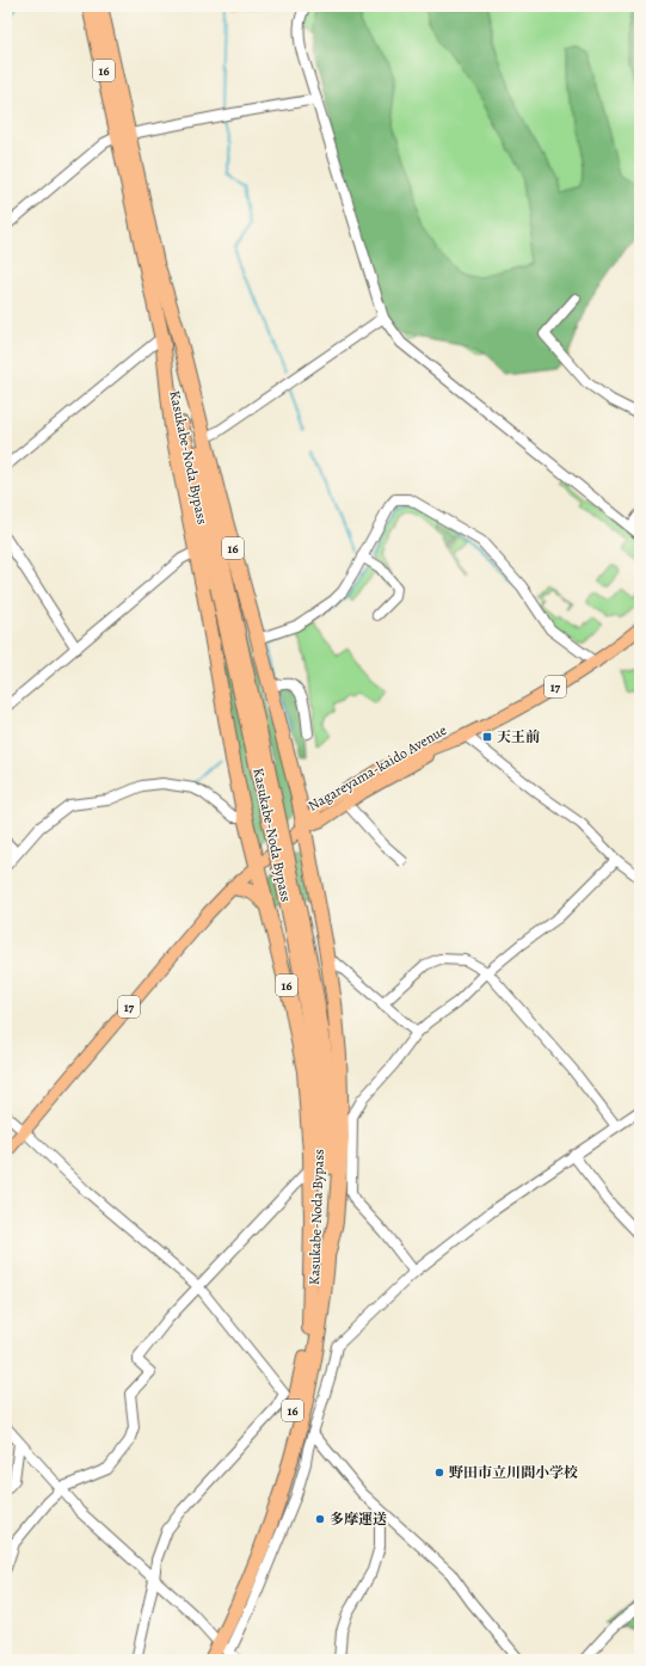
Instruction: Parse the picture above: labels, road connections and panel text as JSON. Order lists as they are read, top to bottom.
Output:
{
  "streets": {
    "highway": ["16", "Kasukabe-Noda Bypass"],
    "main road": ["17", "Nagareyama-kaido Avenue"]
  },
  "crossings": [
    ["16", "Kasukabe-Noda Bypass"],
    ["16", "Nagareyama-kaido Avenue"]
  ],
  "places": {
    "transit": ["天王前"],
    "other": ["野田市立川間小学校", "多摩運送"]
  }
}
